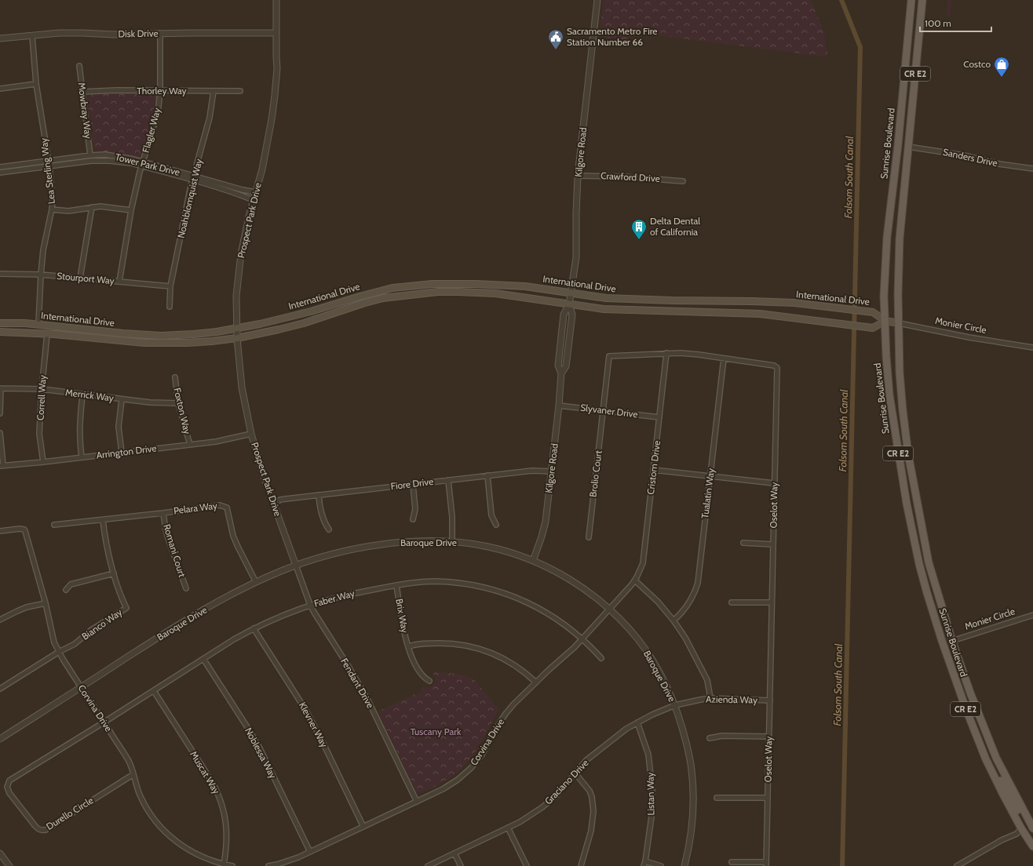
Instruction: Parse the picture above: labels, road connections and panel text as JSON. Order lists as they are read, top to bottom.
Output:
{
  "streets": {
    "main road": [
      "CR E2",
      "Sunrise Boulevard",
      "International Drive",
      "Monier Circle"
    ],
    "street": [
      "Disk Drive",
      "Thorley Way",
      "Mowbray Way",
      "Flagler Way",
      "Kilgore Road",
      "Sanders Drive",
      "Tower Park Drive",
      "Lea Sterling Way",
      "Crawford Drive",
      "Noahblomquist Way",
      "Prospect Park Drive",
      "Stourport Way",
      "Merrick Way",
      "Correll Way",
      "Foxton Way",
      "Slyvaner Drive",
      "Arrington Drive",
      "Cristom Drive",
      "Brolio Court",
      "Fiore Drive",
      "Tualatin Way",
      "Oselot Way",
      "Pelara Way",
      "Baroque Drive",
      "Romani Court",
      "Faber Way",
      "Brix Way",
      "Bianco Way",
      "Fendant Drive",
      "Azienda Way",
      "Corvina Drive",
      "Klevner Way",
      "Noblessa Way",
      "Muscat Way",
      "Graciano Drive",
      "Listan Way",
      "Durello Circle"
    ]
  },
  "crossings": [
    ["Disk Drive", "Flagler Way"],
    ["Disk Drive", "Lea Sterling Way"],
    ["Disk Drive", "Prospect Park Drive"],
    ["Thorley Way", "Mowbray Way"],
    ["Thorley Way", "Flagler Way"],
    ["Thorley Way", "Noahblomquist Way"],
    ["Mowbray Way", "Tower Park Drive"],
    ["Flagler Way", "Tower Park Drive"],
    ["Flagler Way", "Stourport Way"],
    ["Sunrise Boulevard", "Sanders Drive"],
    ["Sunrise Boulevard", "International Drive"],
    ["Sunrise Boulevard", "Monier Circle"],
    ["Kilgore Road", "Crawford Drive"],
    ["Kilgore Road", "International Drive"],
    ["Kilgore Road", "Slyvaner Drive"],
    ["Kilgore Road", "Fiore Drive"],
    ["Kilgore Road", "Baroque Drive"],
    ["Tower Park Drive", "Lea Sterling Way"],
    ["Tower Park Drive", "Noahblomquist Way"],
    ["Tower Park Drive", "Prospect Park Drive"],
    ["Lea Sterling Way", "Stourport Way"],
    ["Lea Sterling Way", "International Drive"],
    ["Noahblomquist Way", "Stourport Way"],
    ["Prospect Park Drive", "International Drive"],
    ["Prospect Park Drive", "Arrington Drive"],
    ["Prospect Park Drive", "Fiore Drive"],
    ["Prospect Park Drive", "Baroque Drive"],
    ["Prospect Park Drive", "Fendant Drive"],
    ["International Drive", "Monier Circle"],
    ["International Drive", "Correll Way"],
    ["Merrick Way", "Correll Way"],
    ["Merrick Way", "Foxton Way"],
    ["Correll Way", "Arrington Drive"],
    ["Foxton Way", "Arrington Drive"],
    ["Slyvaner Drive", "Cristom Drive"],
    ["Slyvaner Drive", "Brolio Court"],
    ["Slyvaner Drive", "Oselot Way"],
    ["Cristom Drive", "Oselot Way"],
    ["Cristom Drive", "Corvina Drive"],
    ["Brolio Court", "Oselot Way"],
    ["Tualatin Way", "Oselot Way"],
    ["Oselot Way", "Azienda Way"],
    ["Pelara Way", "Baroque Drive"],
    ["Pelara Way", "Romani Court"],
    ["Pelara Way", "Bianco Way"],
    ["Baroque Drive", "Fendant Drive"],
    ["Baroque Drive", "Azienda Way"],
    ["Baroque Drive", "Corvina Drive"],
    ["Baroque Drive", "Graciano Drive"],
    ["Faber Way", "Brix Way"],
    ["Faber Way", "Fendant Drive"],
    ["Faber Way", "Corvina Drive"],
    ["Faber Way", "Klevner Way"],
    ["Faber Way", "Noblessa Way"],
    ["Faber Way", "Muscat Way"],
    ["Faber Way", "Durello Circle"],
    ["Bianco Way", "Corvina Drive"],
    ["Fendant Drive", "Corvina Drive"],
    ["Azienda Way", "Graciano Drive"],
    ["Corvina Drive", "Klevner Way"],
    ["Corvina Drive", "Noblessa Way"],
    ["Corvina Drive", "Muscat Way"],
    ["Corvina Drive", "Durello Circle"],
    ["Graciano Drive", "Listan Way"]
  ],
  "water": ["Folsom South Canal"],
  "parks": ["Tuscany Park"],
  "places": {
    "public building": ["Sacramento Metro Fire Station Number 66"],
    "shop": ["Costco"],
    "building": ["Delta Dental of California"]
  },
  "scale_bar": "100 m"
}
